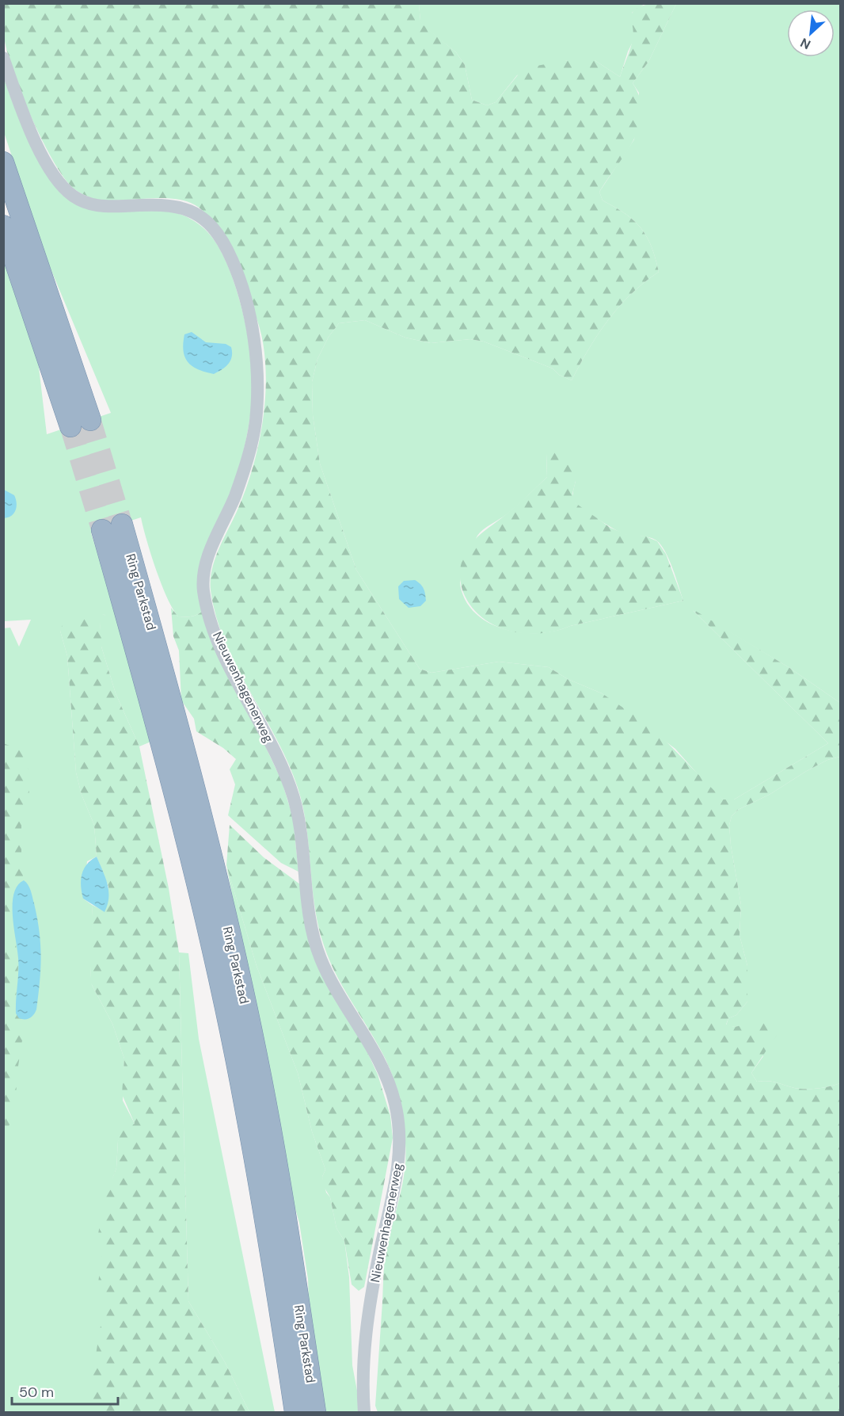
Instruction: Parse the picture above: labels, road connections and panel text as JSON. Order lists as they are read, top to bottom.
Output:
{
  "streets": {
    "highway": ["Ring Parkstad"],
    "street": ["Nieuwenhagenerweg"]
  },
  "scale_bar": "50 m",
  "north": "bottom left"
}
